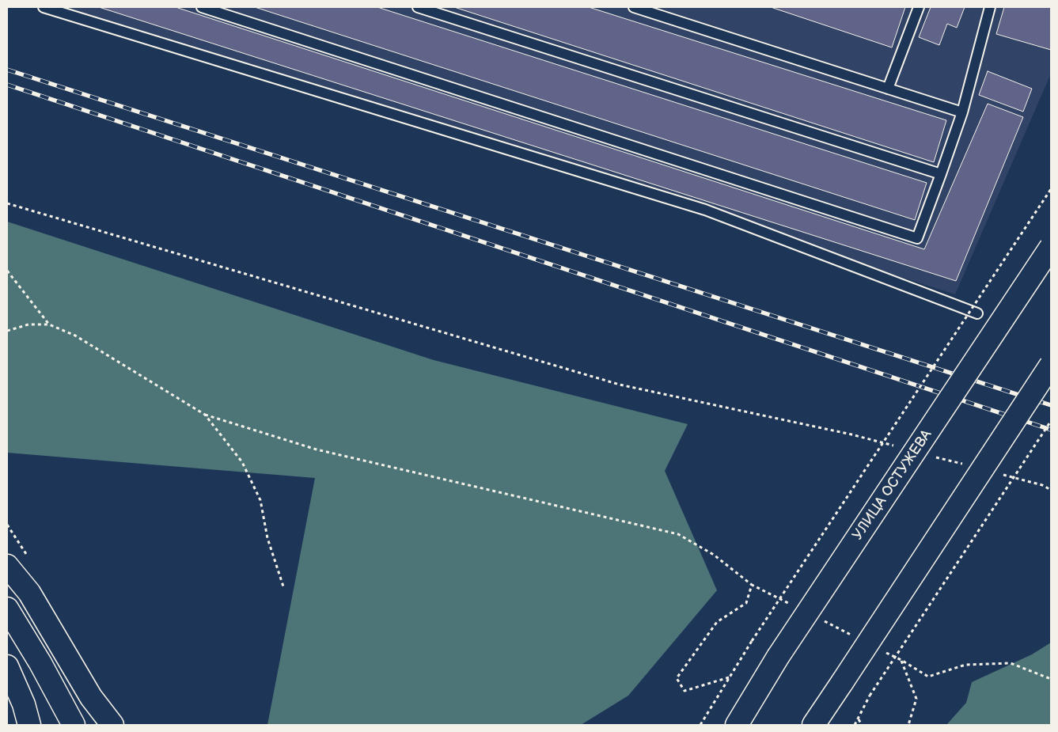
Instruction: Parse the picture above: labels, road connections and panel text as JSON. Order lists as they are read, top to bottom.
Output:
{
  "streets": {
    "main road": ["УЛИЦА ОСТУЖЕВА"]
  }
}
